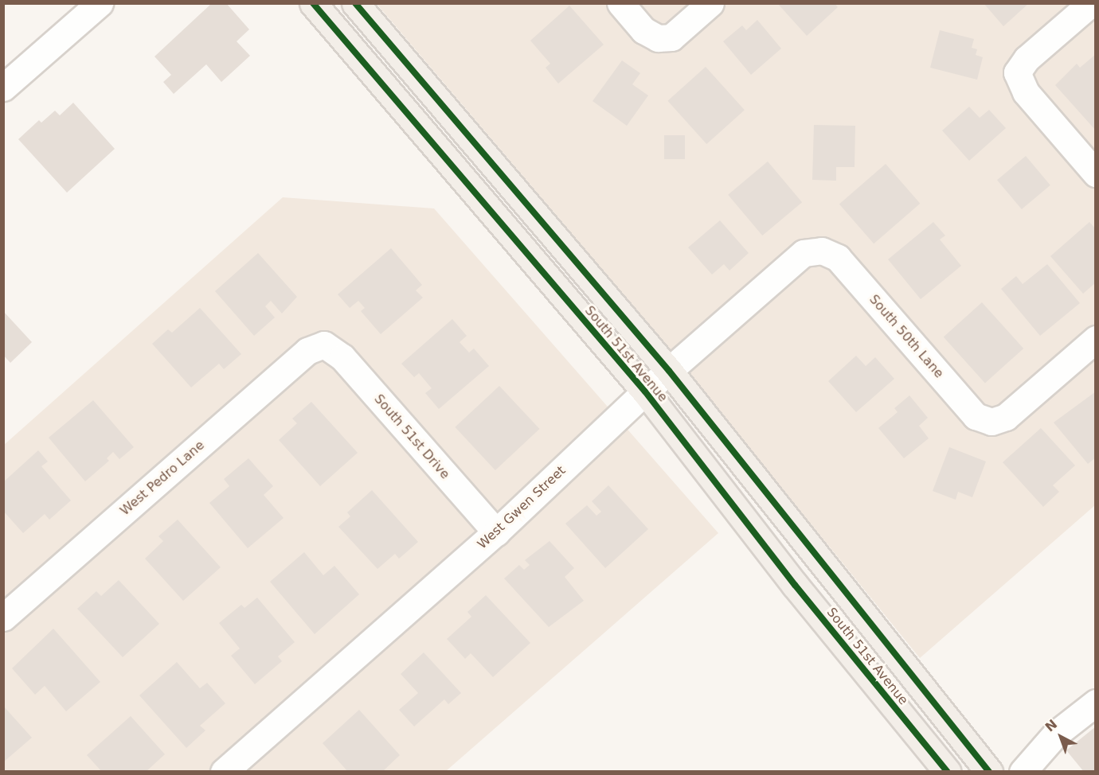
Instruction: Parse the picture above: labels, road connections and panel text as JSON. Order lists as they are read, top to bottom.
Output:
{
  "streets": {
    "main road": ["South 51st Avenue"],
    "street": [
      "South 50th Lane",
      "South 51st Drive",
      "West Pedro Lane",
      "West Gwen Street"
    ]
  },
  "crossings": [
    ["South 50th Lane", "West Gwen Street"],
    ["South 51st Avenue", "West Gwen Street"],
    ["South 51st Drive", "West Pedro Lane"],
    ["South 51st Drive", "West Gwen Street"]
  ],
  "north": "top left"
}
